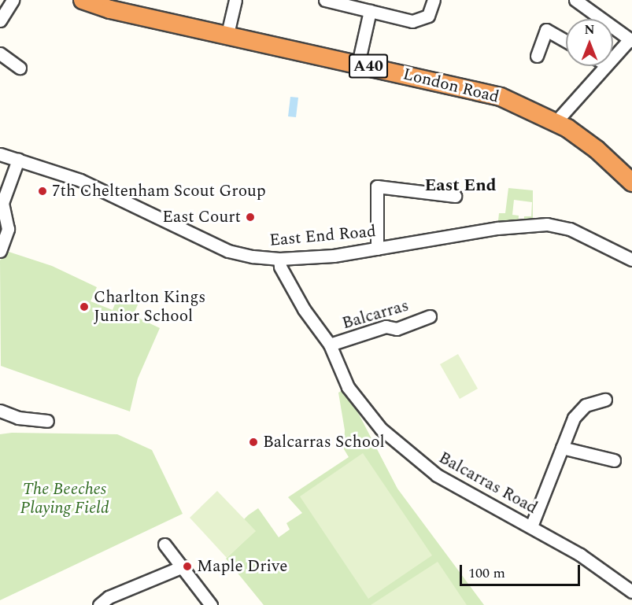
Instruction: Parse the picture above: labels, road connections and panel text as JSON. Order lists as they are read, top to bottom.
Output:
{
  "streets": {
    "highway": ["A40", "London Road"],
    "street": ["East End Road", "Balcarras", "Balcarras Road"]
  },
  "crossings": [
    ["East End Road", "Balcarras Road"],
    ["Balcarras", "Balcarras Road"]
  ],
  "districts": ["East End"],
  "parks": ["The Beeches Playing Field"],
  "places": [
    "7th Cheltenham Scout Group",
    "East Court",
    "Charlton Kings Junior School",
    "Balcarras School",
    "Maple Drive"
  ],
  "scale_bar": "100 m",
  "north": "top"
}
